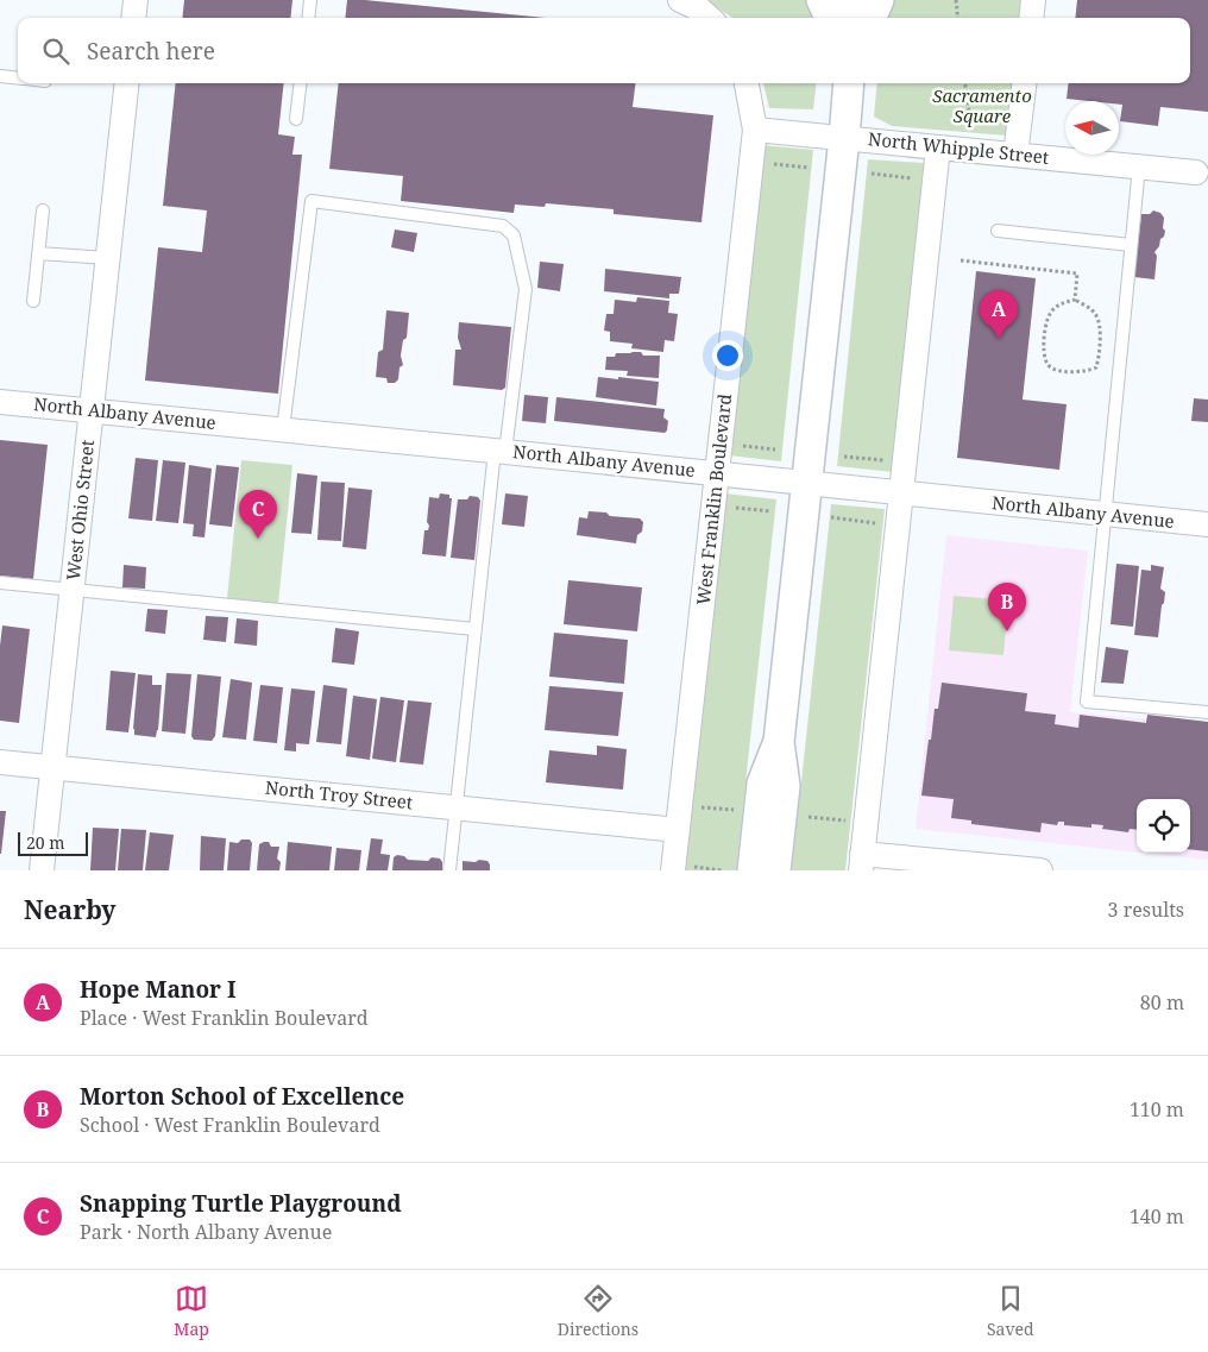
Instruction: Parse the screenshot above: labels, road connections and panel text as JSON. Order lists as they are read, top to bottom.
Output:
{
  "streets": {
    "street": [
      "North Whipple Street",
      "North Albany Avenue",
      "West Franklin Boulevard",
      "West Ohio Street",
      "North Troy Street"
    ]
  },
  "crossings": [
    ["North Whipple Street", "West Franklin Boulevard"],
    ["North Albany Avenue", "West Franklin Boulevard"],
    ["North Albany Avenue", "West Ohio Street"],
    ["West Franklin Boulevard", "North Troy Street"],
    ["West Ohio Street", "North Troy Street"]
  ],
  "parks": ["Sacramento Square"],
  "scale_bar": "20 m",
  "north": "left",
  "page": {
    "search": "Search here",
    "pins": ["A", "C", "B"],
    "scale": "20 m",
    "heading": ["Nearby", "3 results"],
    "list": [
      {
        "mark": "A",
        "name": "Hope Manor I",
        "note": "Place · West Franklin Boulevard",
        "value": "80 m"
      },
      {
        "mark": "B",
        "name": "Morton School of Excellence",
        "note": "School · West Franklin Boulevard",
        "value": "110 m"
      },
      {
        "mark": "C",
        "name": "Snapping Turtle Playground",
        "note": "Park · North Albany Avenue",
        "value": "140 m"
      }
    ],
    "nav": ["Map", "Directions", "Saved"]
  }
}
